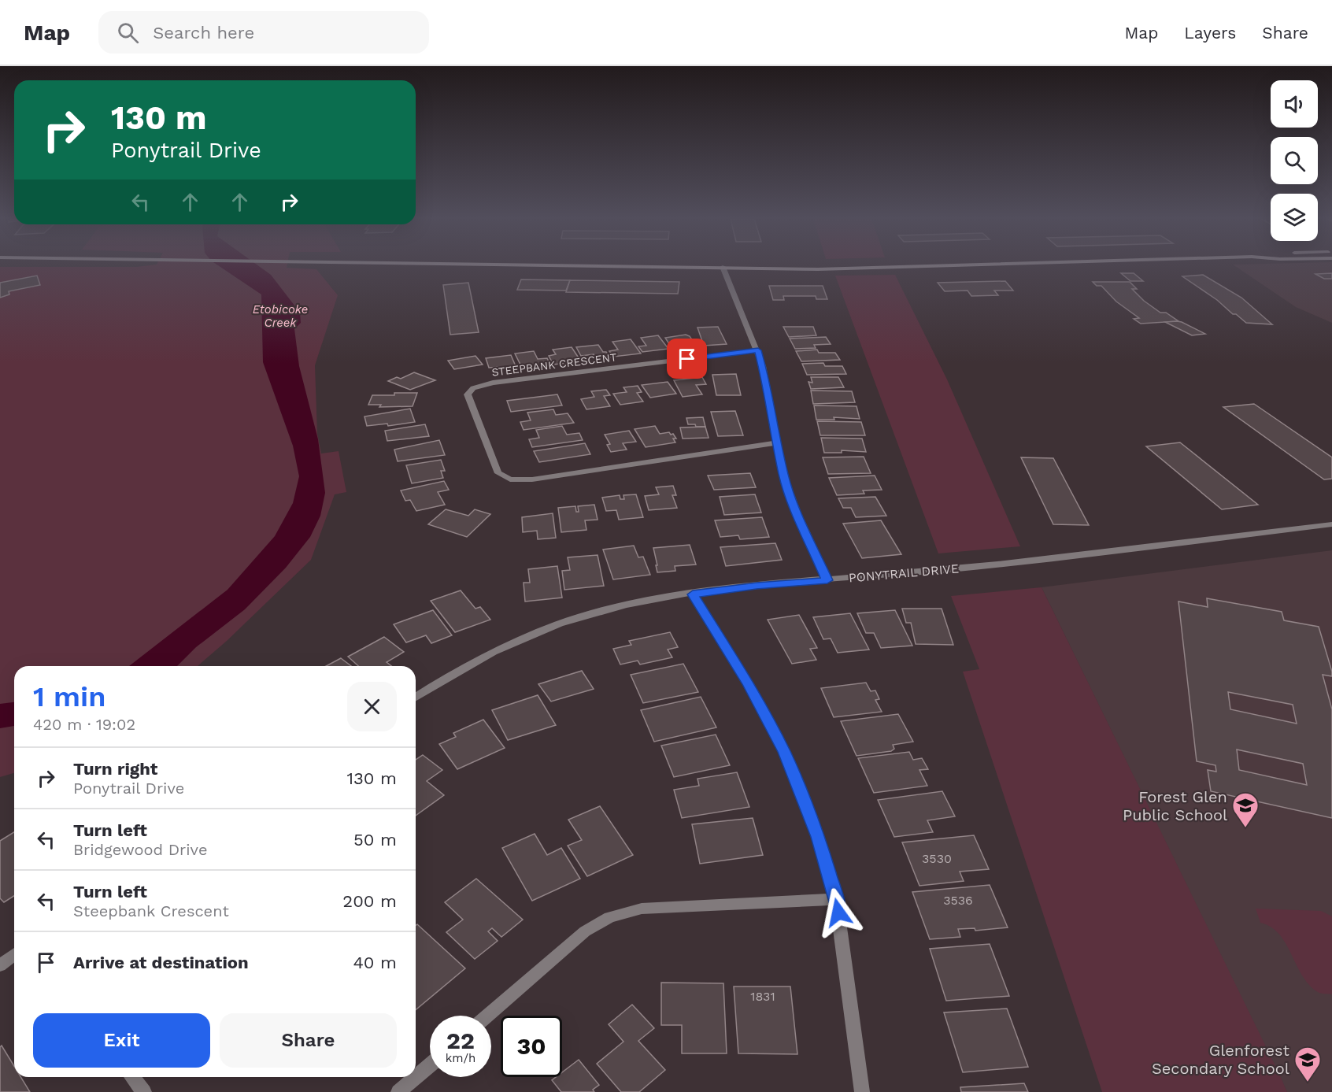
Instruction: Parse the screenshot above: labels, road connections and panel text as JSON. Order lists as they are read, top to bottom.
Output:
{
  "streets": {
    "street": ["STEEPBANK CRESCENT", "PONYTRAIL DRIVE"]
  },
  "water": ["Etobicoke Creek"],
  "places": {
    "school or university": ["Forest Glen Public School", "Glenforest Secondary School"]
  },
  "house_numbers": ["3530", "3536", "1831"],
  "page": {
    "header": "Map",
    "search": "Search here",
    "nav": ["Map", "Layers", "Share"],
    "turn": ["130 m", "Ponytrail Drive"],
    "heading": ["1 min", "420 m · 19:02"],
    "list": [
      {
        "name": "Turn right",
        "note": "Ponytrail Drive",
        "value": "130 m"
      },
      {
        "name": "Turn left",
        "note": "Bridgewood Drive",
        "value": "50 m"
      },
      {
        "name": "Turn left",
        "note": "Steepbank Crescent",
        "value": "200 m"
      },
      {
        "name": "Arrive at destination",
        "value": "40 m"
      }
    ],
    "buttons": ["Exit", "Share"],
    "speed": "22 km/h",
    "limit": "30"
  }
}
